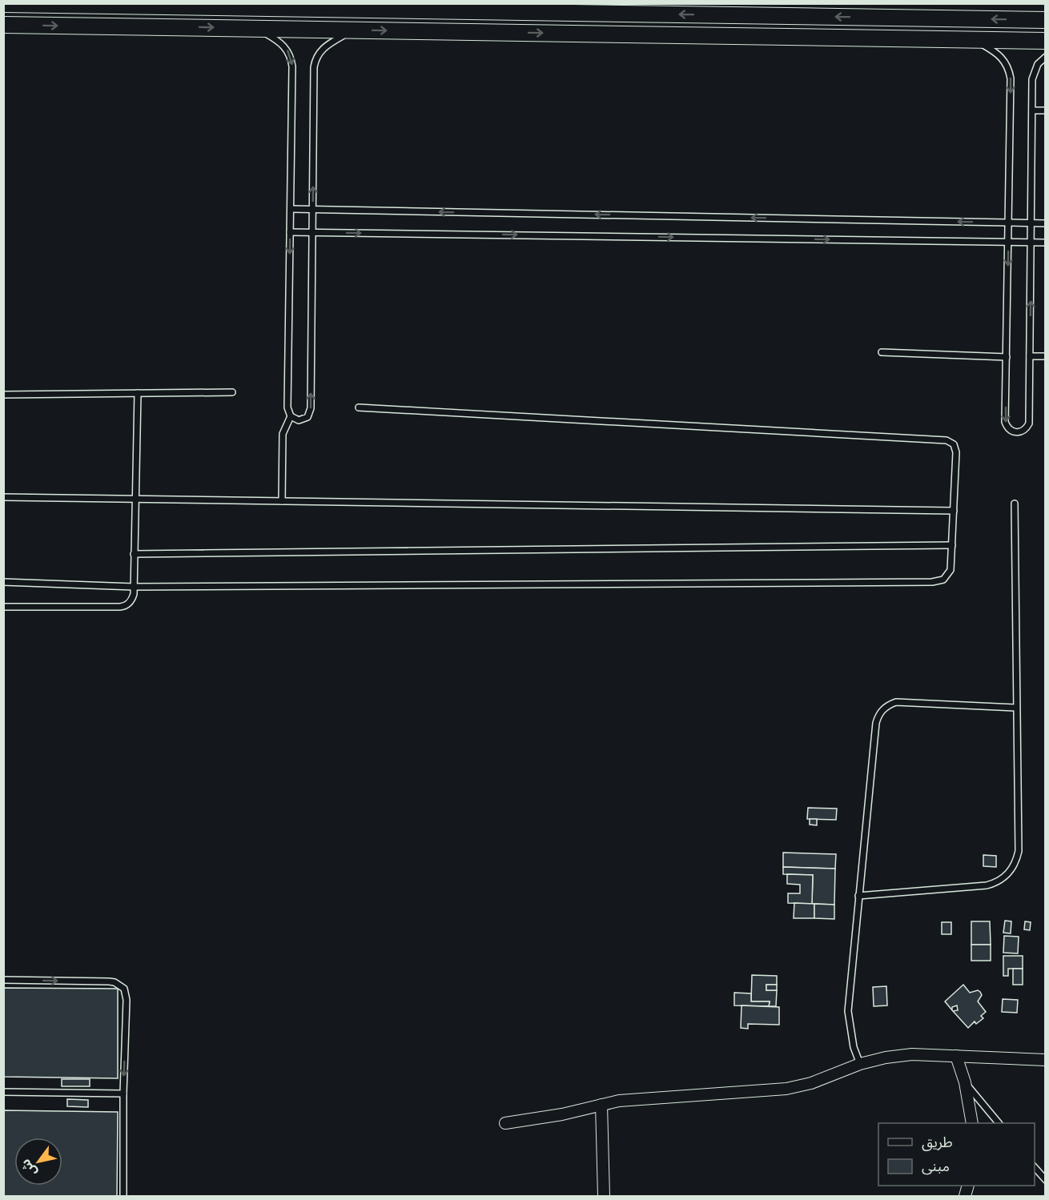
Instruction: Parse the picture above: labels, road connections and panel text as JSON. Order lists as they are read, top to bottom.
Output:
{
  "legend": ["طريق", "مبنى"],
  "north": "bottom left"
}
